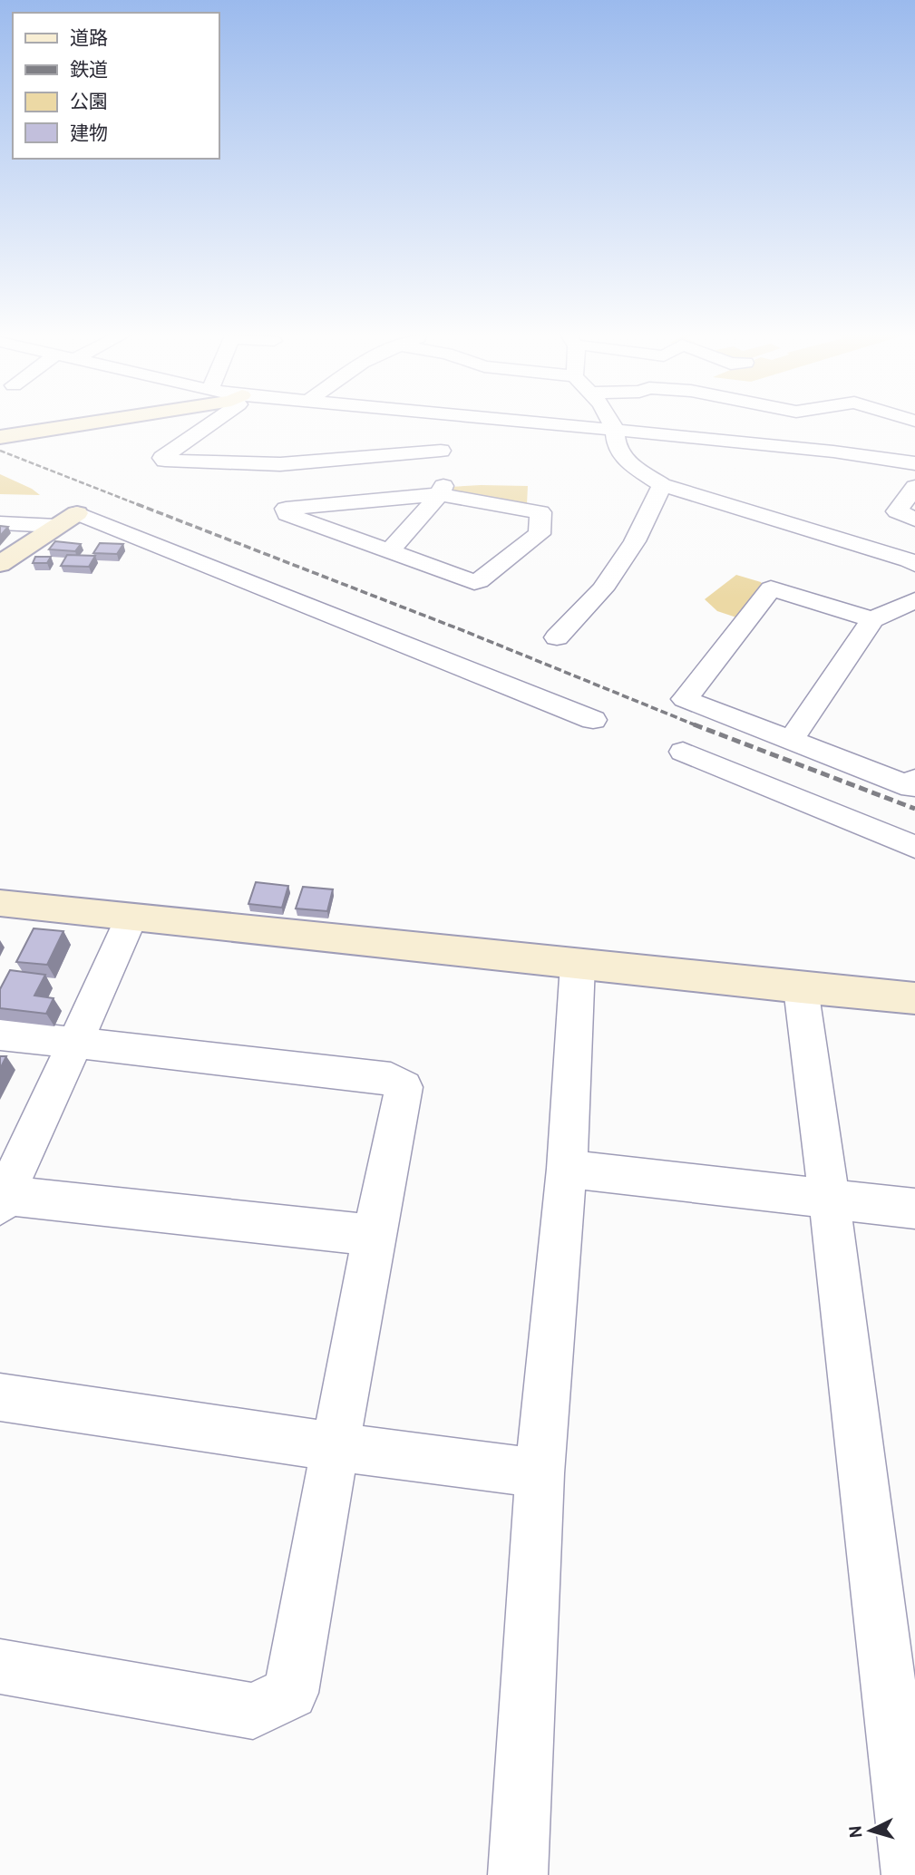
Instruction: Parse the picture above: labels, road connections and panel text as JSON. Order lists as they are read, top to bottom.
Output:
{
  "legend": [
    "道路",
    "鉄道",
    "公園",
    "建物"
  ],
  "north": "left"
}
